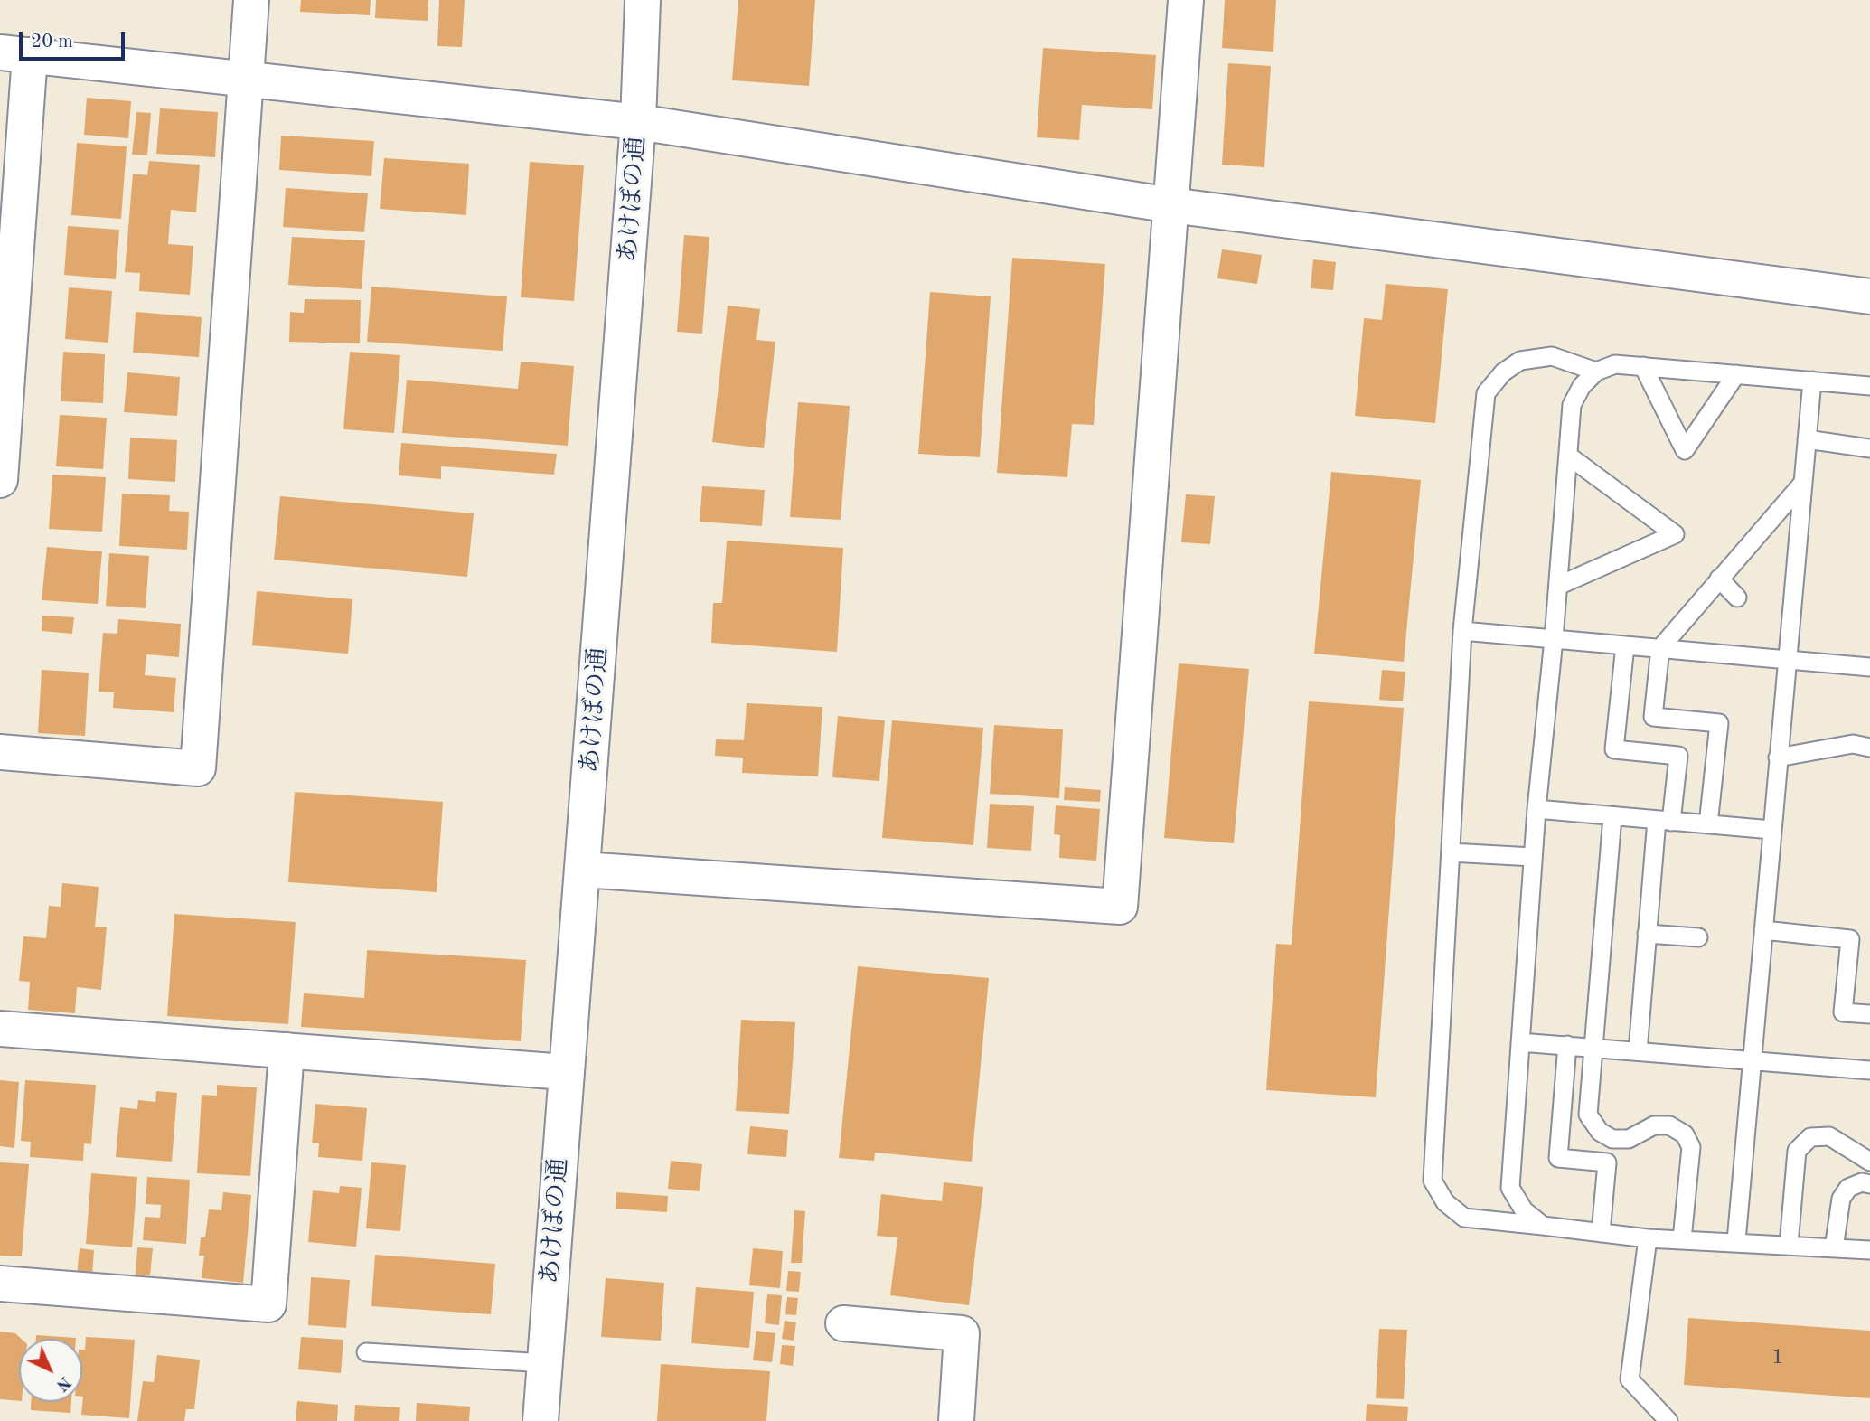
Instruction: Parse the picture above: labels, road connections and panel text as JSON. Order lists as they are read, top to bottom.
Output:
{
  "streets": {
    "street": ["あけぼの通"]
  },
  "house_numbers": ["1"],
  "scale_bar": "20 m",
  "north": "bottom right"
}
